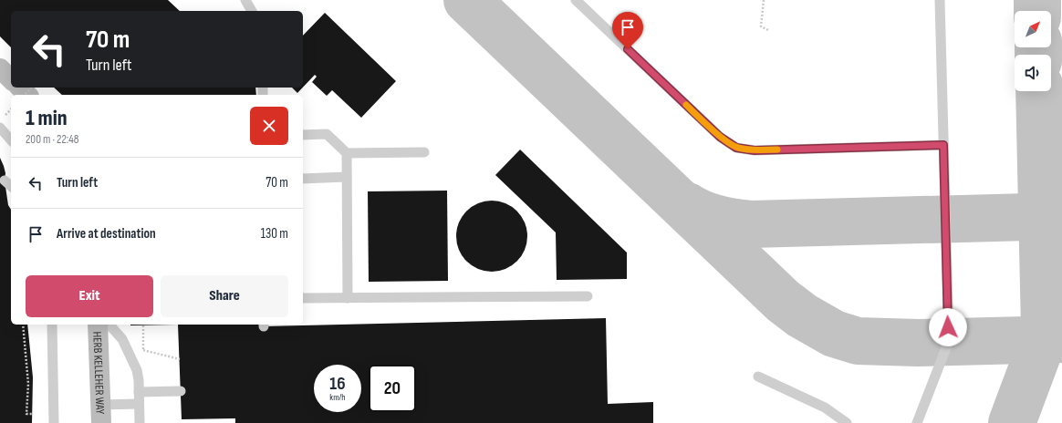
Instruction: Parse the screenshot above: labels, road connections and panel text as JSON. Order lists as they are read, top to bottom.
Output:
{
  "streets": {
    "main road": ["HERB KELLEHER WAY"]
  },
  "north": "top right",
  "page": {
    "turn": ["70 m", "Turn left"],
    "heading": ["1 min", "200 m · 22:48"],
    "list": [
      {
        "name": "Turn left",
        "value": "70 m"
      },
      {
        "name": "Arrive at destination",
        "value": "130 m"
      }
    ],
    "buttons": ["Exit", "Share"],
    "speed": "16 km/h",
    "limit": "20"
  }
}
